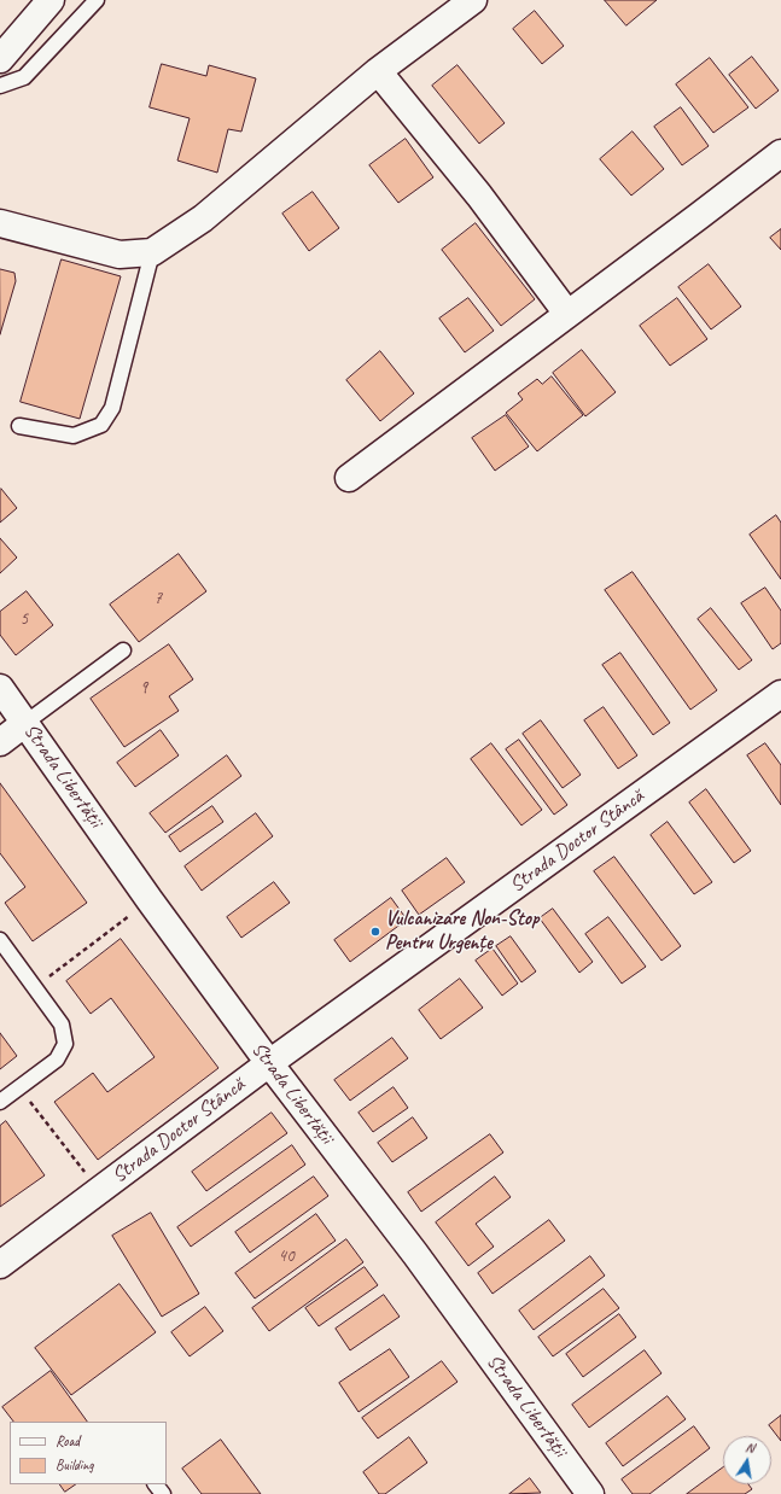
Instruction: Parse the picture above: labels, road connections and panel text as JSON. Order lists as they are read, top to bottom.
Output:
{
  "streets": {
    "street": ["Strada Libertății", "Strada Doctor Stâncă"]
  },
  "crossings": [
    ["Strada Libertății", "Strada Doctor Stâncă"]
  ],
  "places": ["Vulcanizare Non-Stop Pentru Urgențe"],
  "house_numbers": [
    "7",
    "5",
    "9",
    "40"
  ],
  "legend": ["Road", "Building"],
  "north": "top"
}
